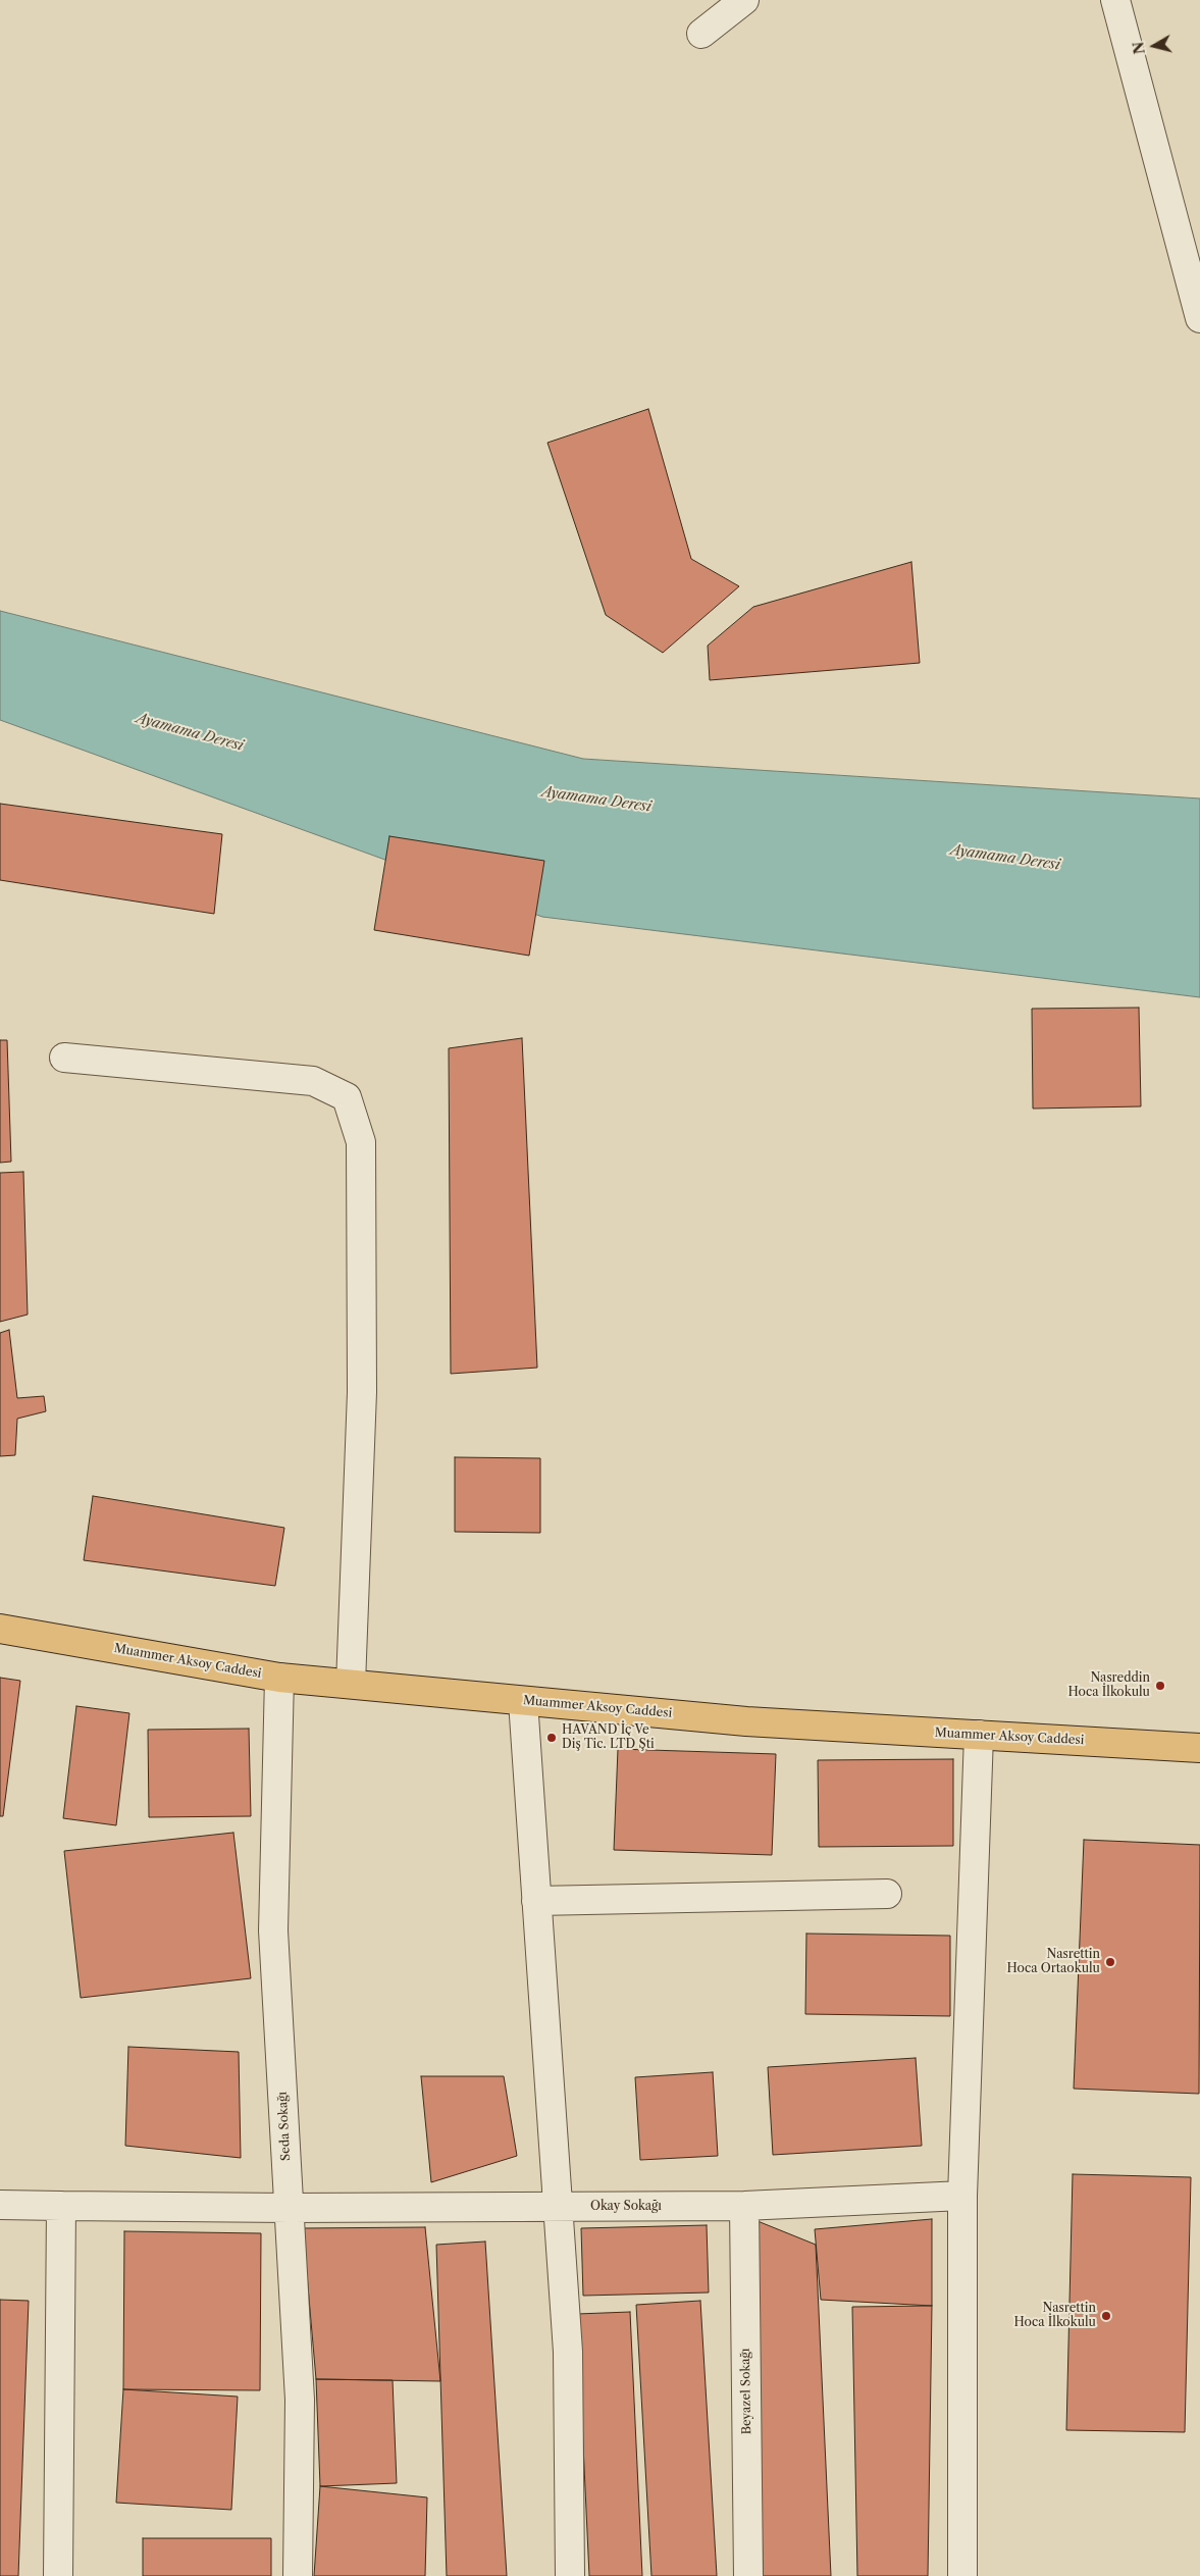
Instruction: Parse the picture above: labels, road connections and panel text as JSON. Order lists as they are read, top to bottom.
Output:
{
  "streets": {
    "main road": ["Muammer Aksoy Caddesi"],
    "street": ["Seda Sokağı", "Okay Sokağı", "Beyazel Sokağı"]
  },
  "crossings": [
    ["Muammer Aksoy Caddesi", "Seda Sokağı"],
    ["Seda Sokağı", "Okay Sokağı"],
    ["Okay Sokağı", "Beyazel Sokağı"]
  ],
  "water": ["Ayamama Deresi"],
  "places": [
    "Nasreddin Hoca İlkokulu",
    "HAVAND İç Ve Diş Tic. LTD Şti",
    "Nasrettin Hoca Ortaokulu",
    "Nasrettin Hoca İlkokulu"
  ],
  "north": "left"
}
